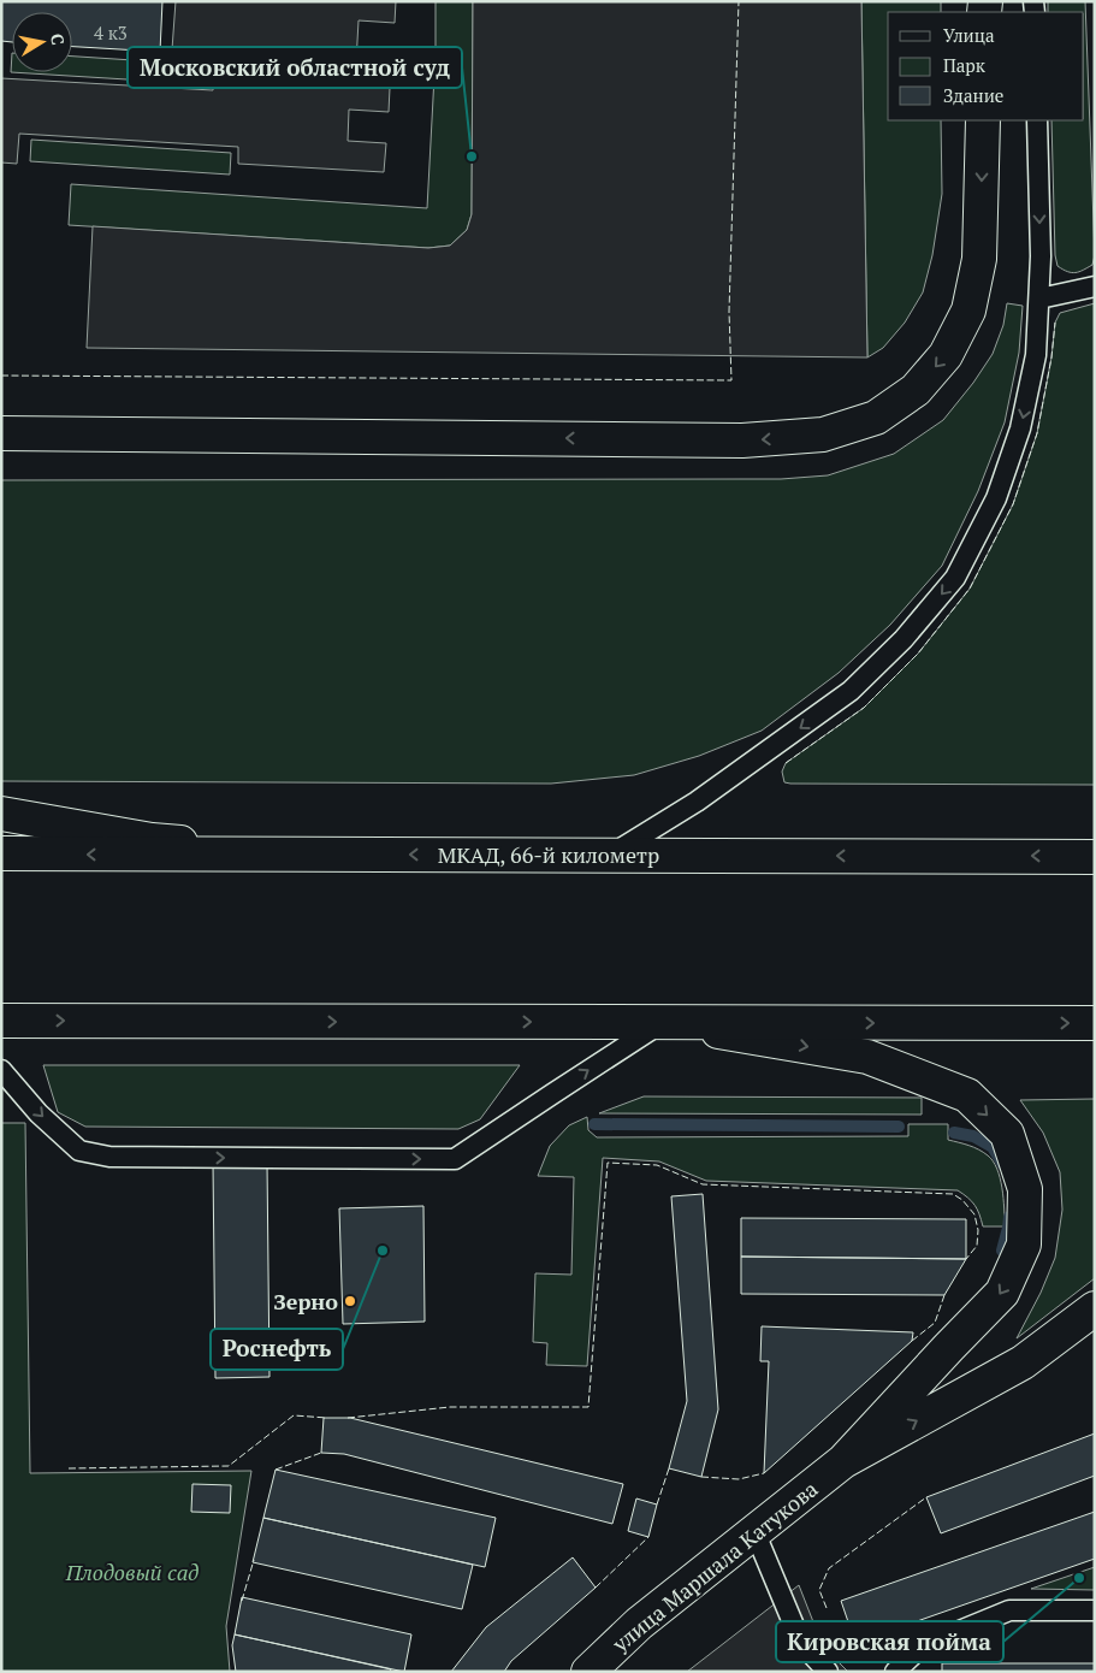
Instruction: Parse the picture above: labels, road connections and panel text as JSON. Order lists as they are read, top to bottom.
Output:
{
  "streets": {
    "main road": ["МКАД, 66-й километр", "улица Маршала Катукова"]
  },
  "parks": ["Плодовый сад"],
  "places": [
    "Московский областной суд",
    "Роснефть",
    "Зерно",
    "Кировская пойма"
  ],
  "house_numbers": ["4 к3"],
  "legend": ["Улица", "Парк", "Здание"],
  "north": "right"
}
